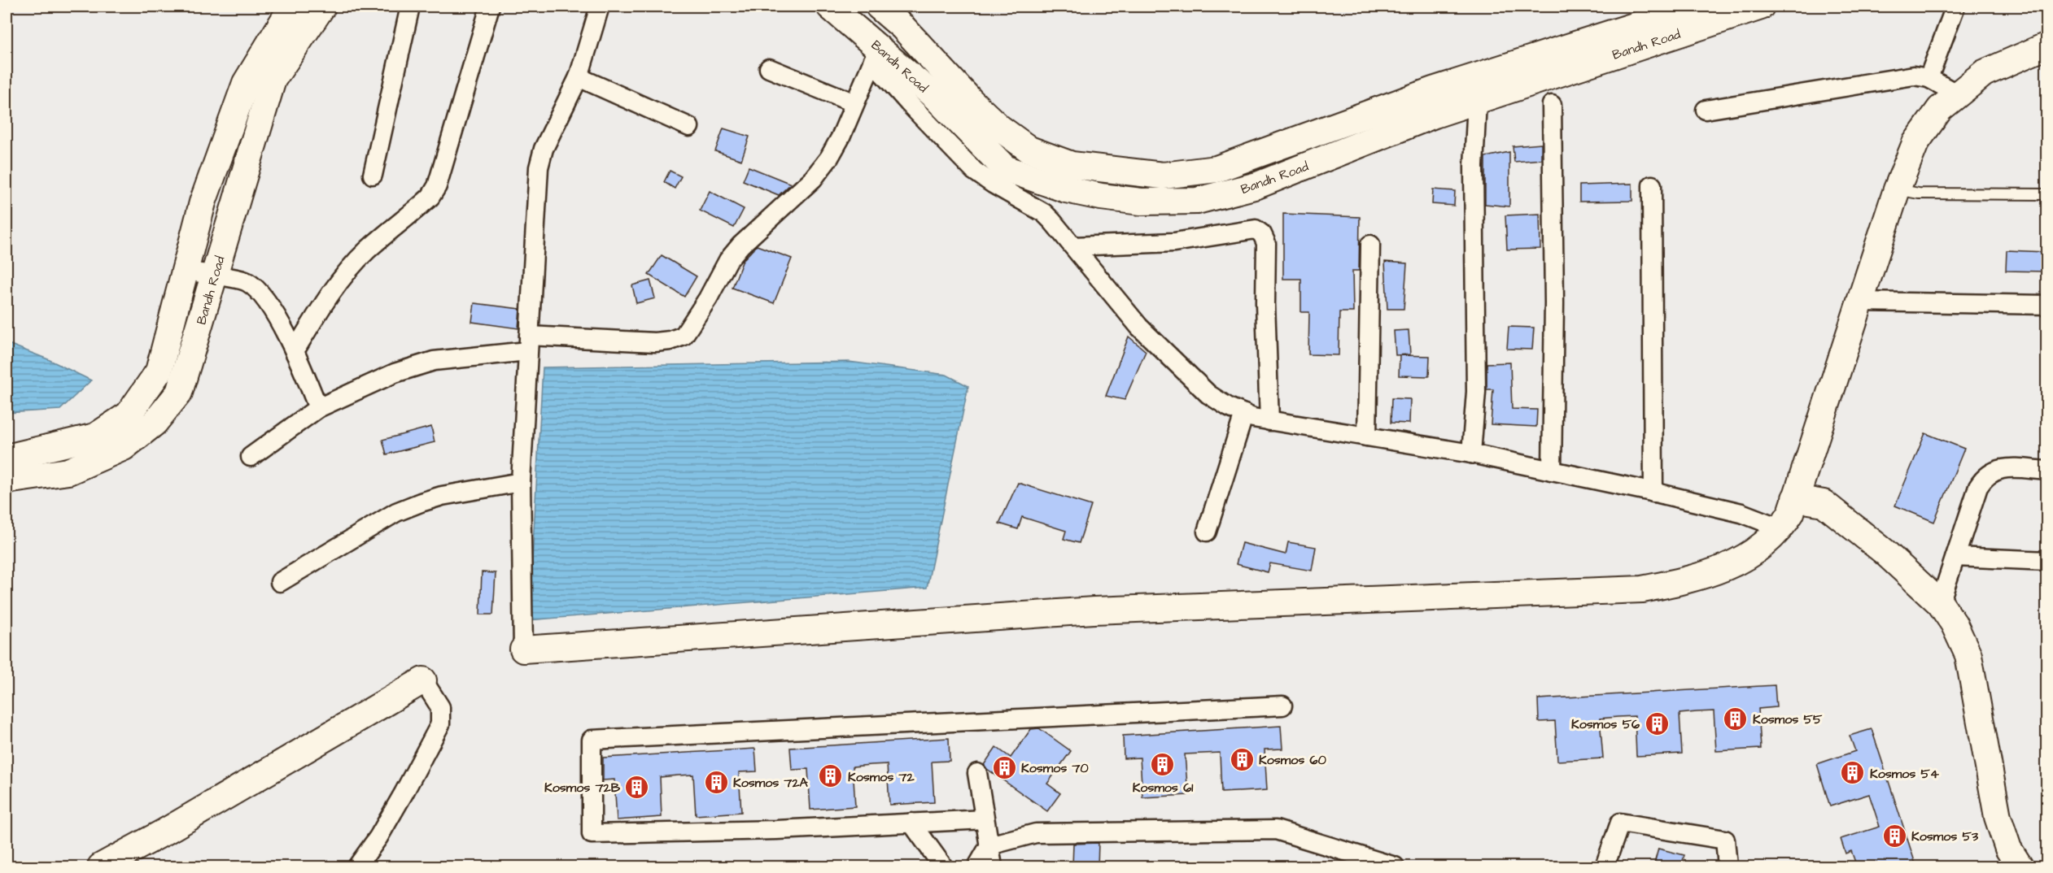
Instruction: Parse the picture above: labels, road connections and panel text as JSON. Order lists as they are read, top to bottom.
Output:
{
  "streets": {
    "main road": ["Bandh Road"]
  },
  "places": {
    "building": [
      "Kosmos 55",
      "Kosmos 56",
      "Kosmos 60",
      "Kosmos 61",
      "Kosmos 70",
      "Kosmos 54",
      "Kosmos 72",
      "Kosmos 72A",
      "Kosmos 72B",
      "Kosmos 53"
    ]
  }
}
